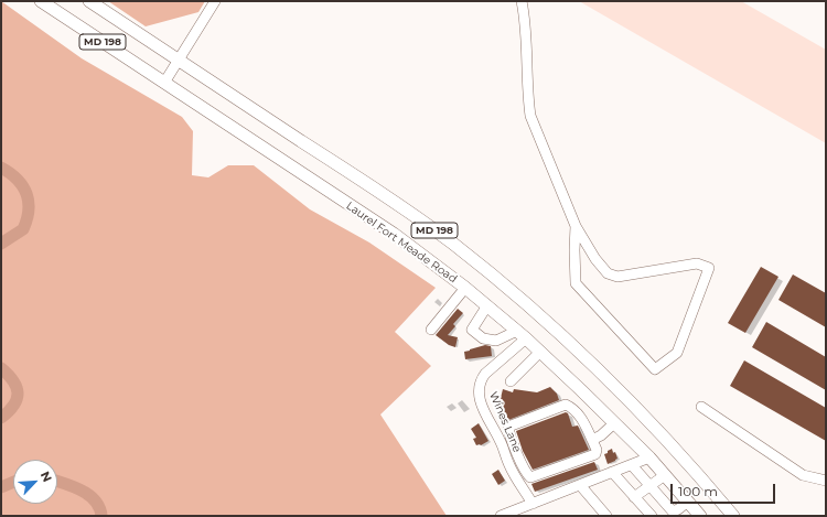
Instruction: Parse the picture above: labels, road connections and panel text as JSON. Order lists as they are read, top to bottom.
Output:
{
  "streets": {
    "main road": ["MD 198", "Laurel Fort Meade Road"],
    "street": ["Wines Lane"]
  },
  "crossings": [
    ["Laurel Fort Meade Road", "Wines Lane"]
  ],
  "scale_bar": "100 m",
  "north": "top right"
}
